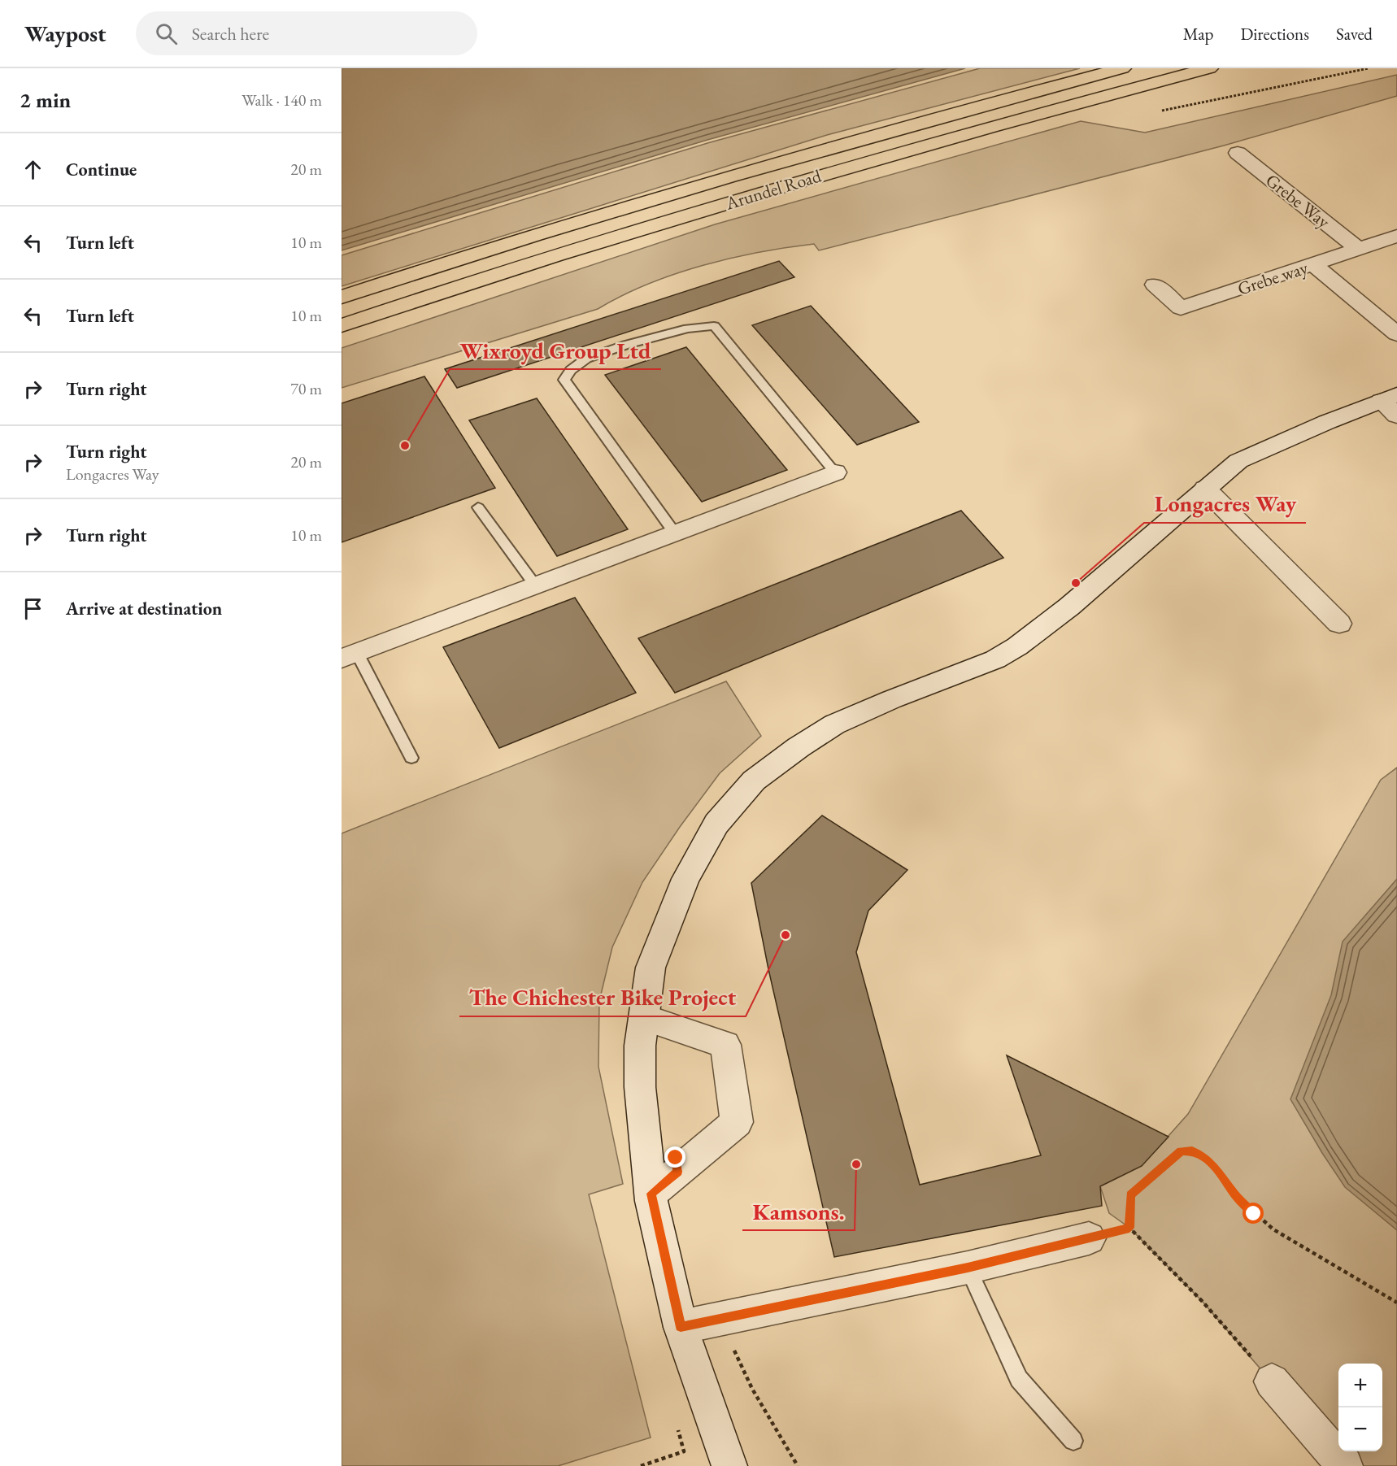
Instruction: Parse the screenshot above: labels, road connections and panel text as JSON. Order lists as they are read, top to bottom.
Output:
{
  "streets": {
    "highway": ["Arundel Road"],
    "street": ["Grebe Way", "Grebe way"]
  },
  "crossings": [
    ["Grebe Way", "Grebe way"]
  ],
  "places": [
    "Wixroyd Group Ltd",
    "Longacres Way",
    "The Chichester Bike Project",
    "Kamsons."
  ],
  "page": {
    "header": "Waypost",
    "search": "Search here",
    "nav": ["Map", "Directions", "Saved"],
    "heading": ["2 min", "Walk · 140 m"],
    "list": [
      ["Continue", "20 m"],
      ["Turn left", "10 m"],
      ["Turn left", "10 m"],
      ["Turn right", "70 m"],
      ["Turn right", "Longacres Way", "20 m"],
      ["Turn right", "10 m"],
      "Arrive at destination"
    ],
    "map_buttons": ["+", "−"]
  }
}
